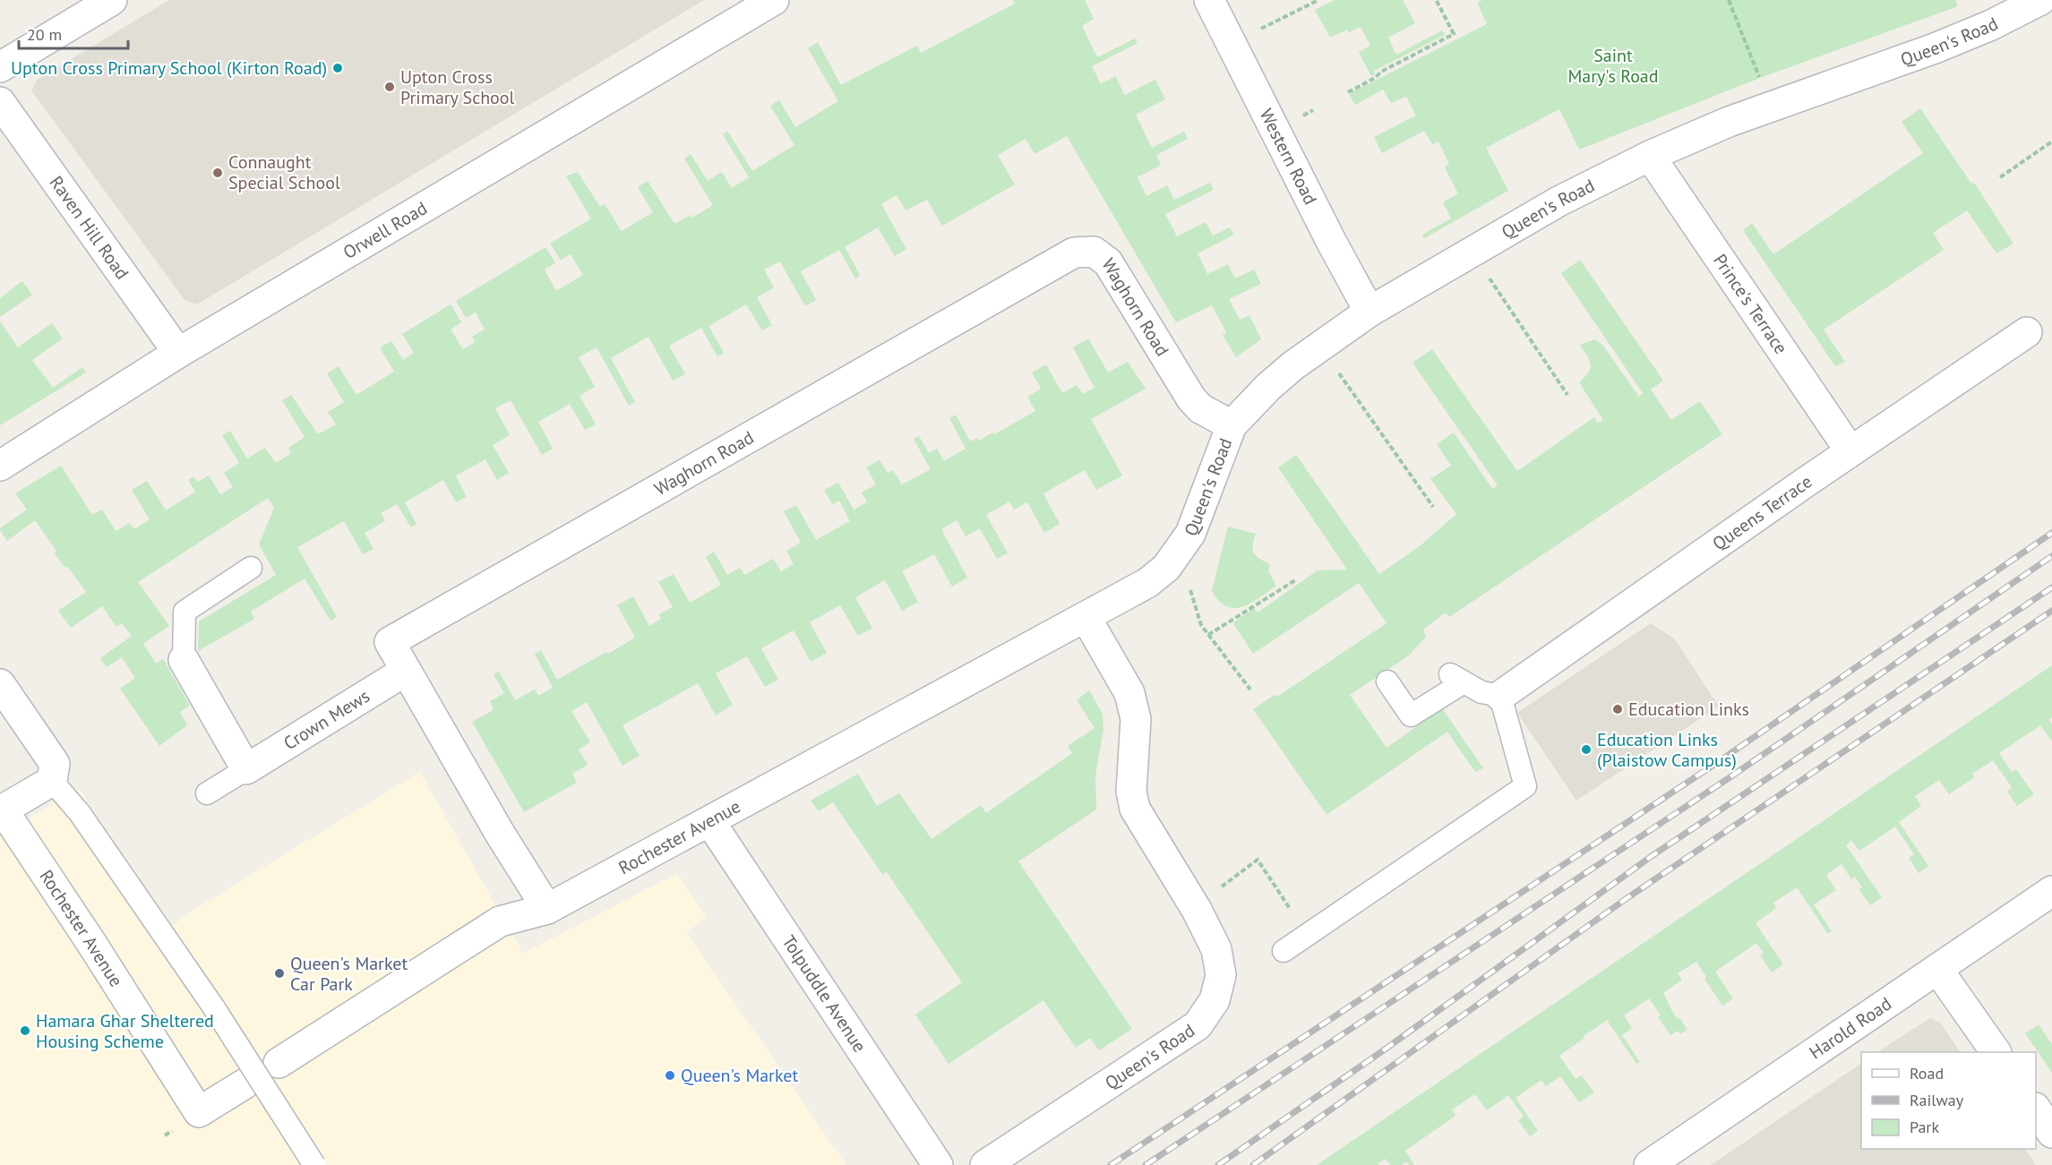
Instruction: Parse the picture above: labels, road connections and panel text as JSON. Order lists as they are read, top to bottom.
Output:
{
  "streets": {
    "street": [
      "Queen's Road",
      "Western Road",
      "Raven Hill Road",
      "Orwell Road",
      "Prince's Terrace",
      "Waghorn Road",
      "Queens Terrace",
      "Crown Mews",
      "Rochester Avenue",
      "Tolpuddle Avenue",
      "Harold Road"
    ]
  },
  "crossings": [
    ["Queen's Road", "Western Road"],
    ["Queen's Road", "Prince's Terrace"],
    ["Queen's Road", "Waghorn Road"],
    ["Queen's Road", "Rochester Avenue"],
    ["Raven Hill Road", "Orwell Road"],
    ["Prince's Terrace", "Queens Terrace"],
    ["Waghorn Road", "Crown Mews"],
    ["Waghorn Road", "Rochester Avenue"],
    ["Rochester Avenue", "Tolpuddle Avenue"]
  ],
  "parks": ["Saint Mary's Road"],
  "places": [
    "Upton Cross Primary School (Kirton Road)",
    "Upton Cross Primary School",
    "Connaught Special School",
    "Education Links",
    "Education Links (Plaistow Campus)",
    "Queen's Market Car Park",
    "Hamara Ghar Sheltered Housing Scheme",
    "Queen's Market"
  ],
  "legend": ["Road", "Railway", "Park"],
  "scale_bar": "20 m"
}
